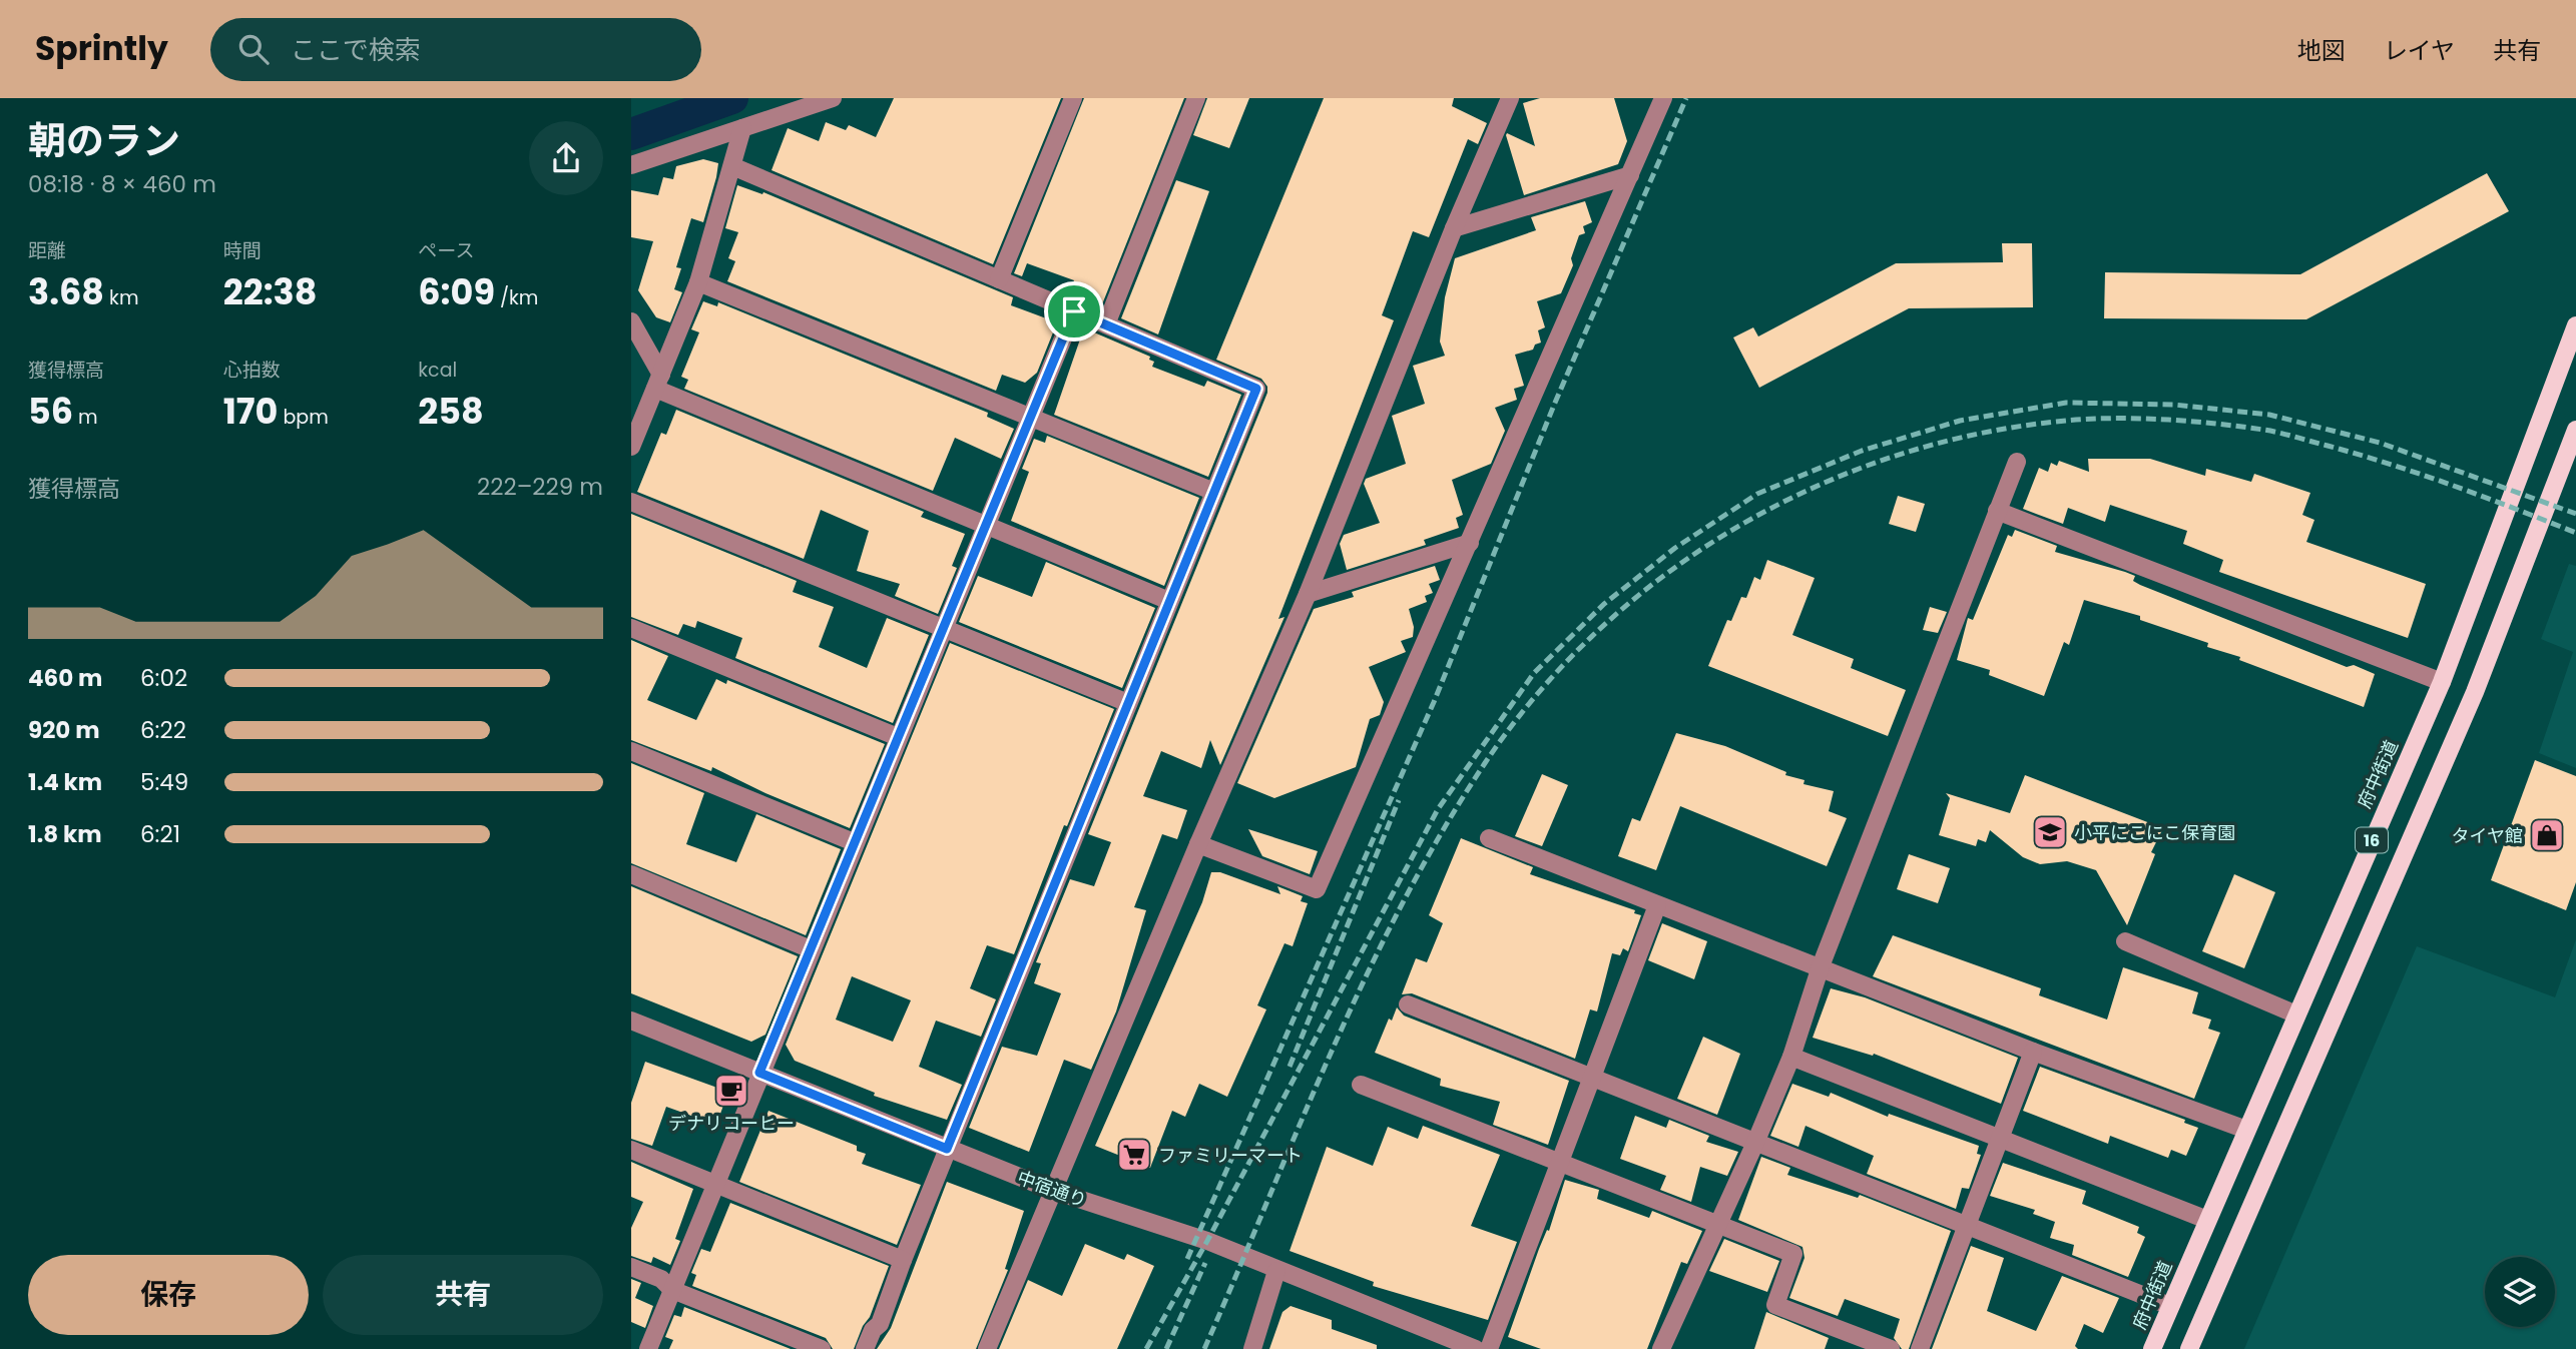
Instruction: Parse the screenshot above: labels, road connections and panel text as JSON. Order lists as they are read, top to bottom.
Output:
{
  "streets": {
    "main road": ["府中街道", "16"],
    "street": ["中宿通り"]
  },
  "places": {
    "school or university": ["小平にこにこ保育園"],
    "shop": ["タイヤ館"],
    "cafe": ["デナリコーヒー"],
    "supermarket": ["ファミリーマート"]
  },
  "page": {
    "header": "Sprintly",
    "search": "ここで検索",
    "nav": ["地図", "レイヤ", "共有"],
    "heading": ["朝のラン", "08:18 · 8 × 460 m"],
    "stats": [
      ["距離", "3.68 km"],
      ["時間", "22:38"],
      ["ペース", "6:09 /km"],
      ["獲得標高", "56 m"],
      ["心拍数", "170 bpm"],
      ["kcal", "258"]
    ],
    "chart": ["獲得標高", "222–229 m"],
    "list": [
      {
        "name": "460 m",
        "note": "6:02"
      },
      {
        "name": "920 m",
        "note": "6:22"
      },
      {
        "name": "1.4 km",
        "note": "5:49"
      },
      {
        "name": "1.8 km",
        "note": "6:21"
      }
    ],
    "buttons": ["保存", "共有"]
  }
}
